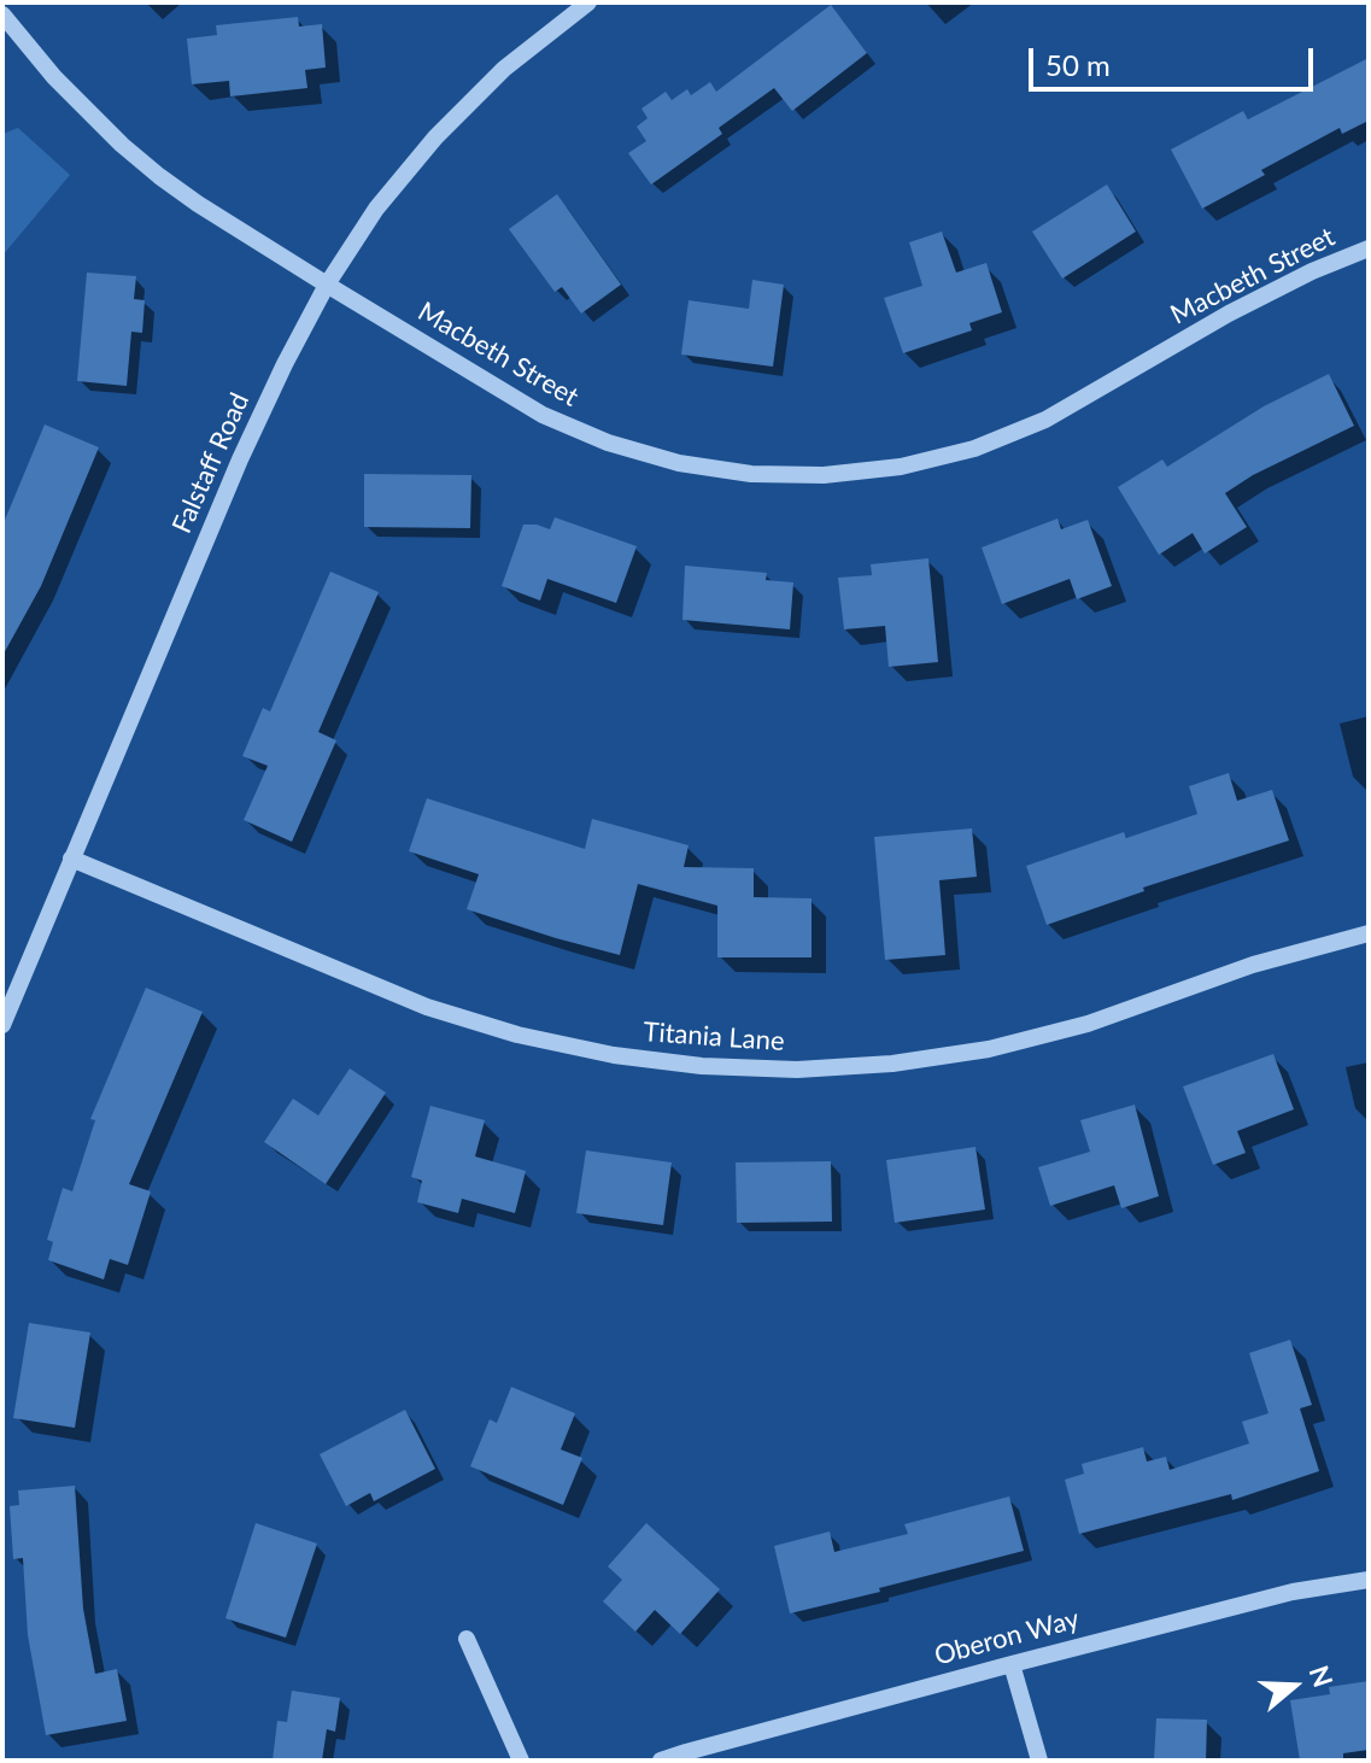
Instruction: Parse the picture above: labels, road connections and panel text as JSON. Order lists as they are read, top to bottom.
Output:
{
  "streets": {
    "street": [
      "Macbeth Street",
      "Falstaff Road",
      "Titania Lane",
      "Oberon Way"
    ]
  },
  "crossings": [
    ["Macbeth Street", "Falstaff Road"],
    ["Falstaff Road", "Titania Lane"]
  ],
  "scale_bar": "50 m",
  "north": "right"
}
